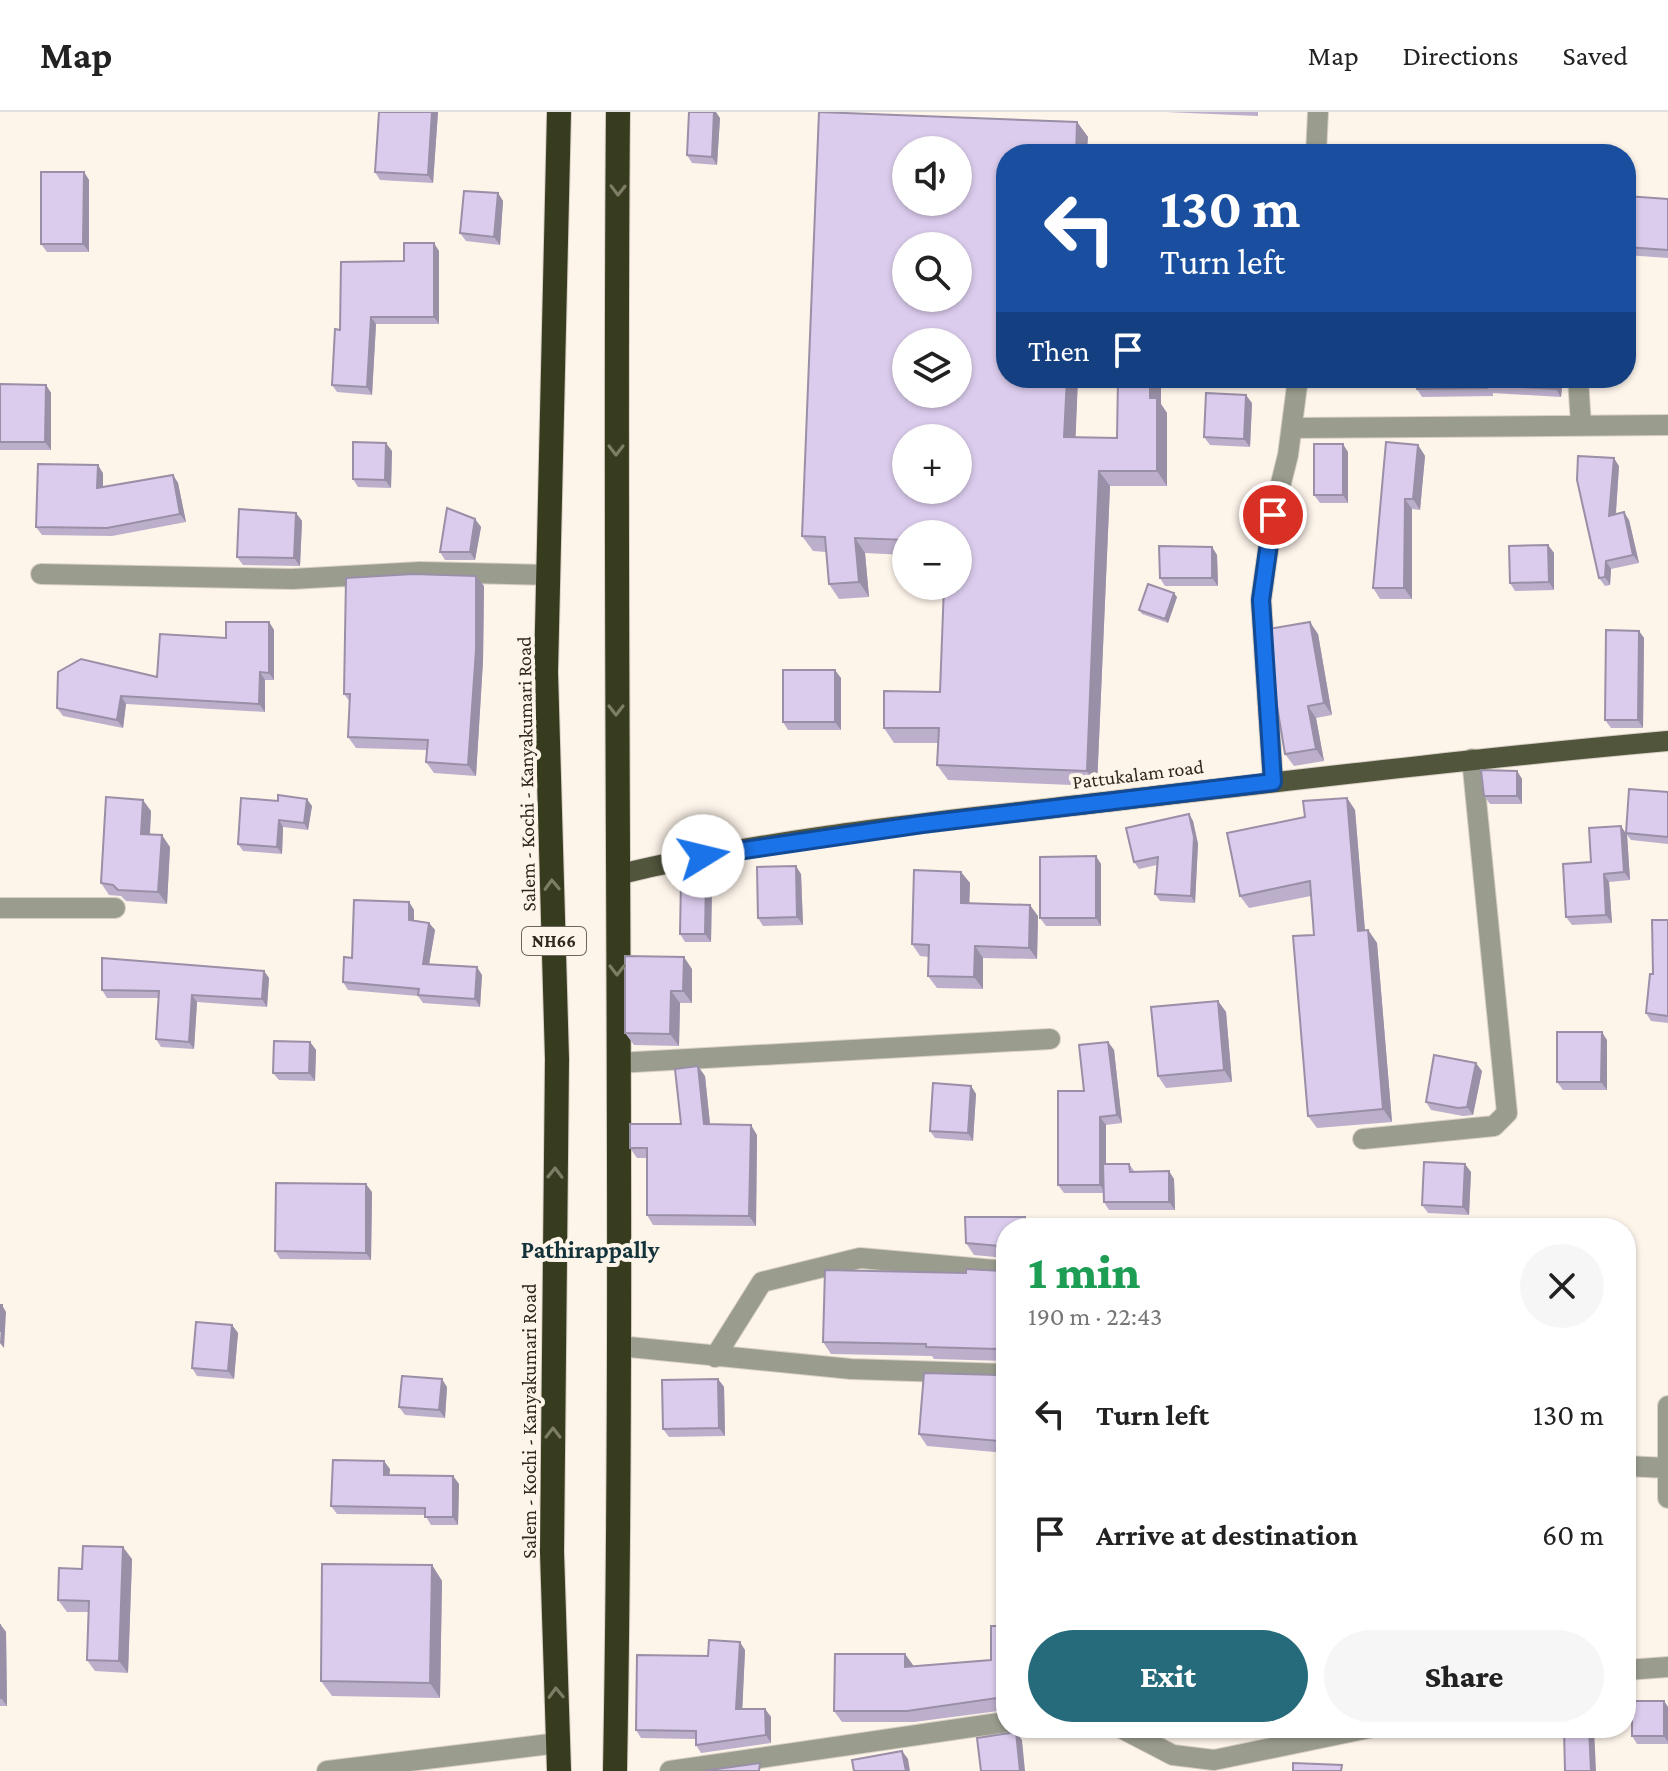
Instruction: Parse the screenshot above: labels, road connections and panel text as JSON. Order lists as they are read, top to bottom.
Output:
{
  "streets": {
    "highway": ["Salem - Kochi - Kanyakumari Road", "NH66"],
    "main road": ["Pattukalam road"]
  },
  "districts": ["Pathirappally"],
  "page": {
    "header": "Map",
    "nav": ["Map", "Directions", "Saved"],
    "map_buttons": ["+", "−"],
    "turn": ["130 m", "Turn left"],
    "then": "Then",
    "heading": ["1 min", "190 m · 22:43"],
    "list": [
      {
        "name": "Turn left",
        "value": "130 m"
      },
      {
        "name": "Arrive at destination",
        "value": "60 m"
      }
    ],
    "buttons": ["Exit", "Share"]
  }
}
